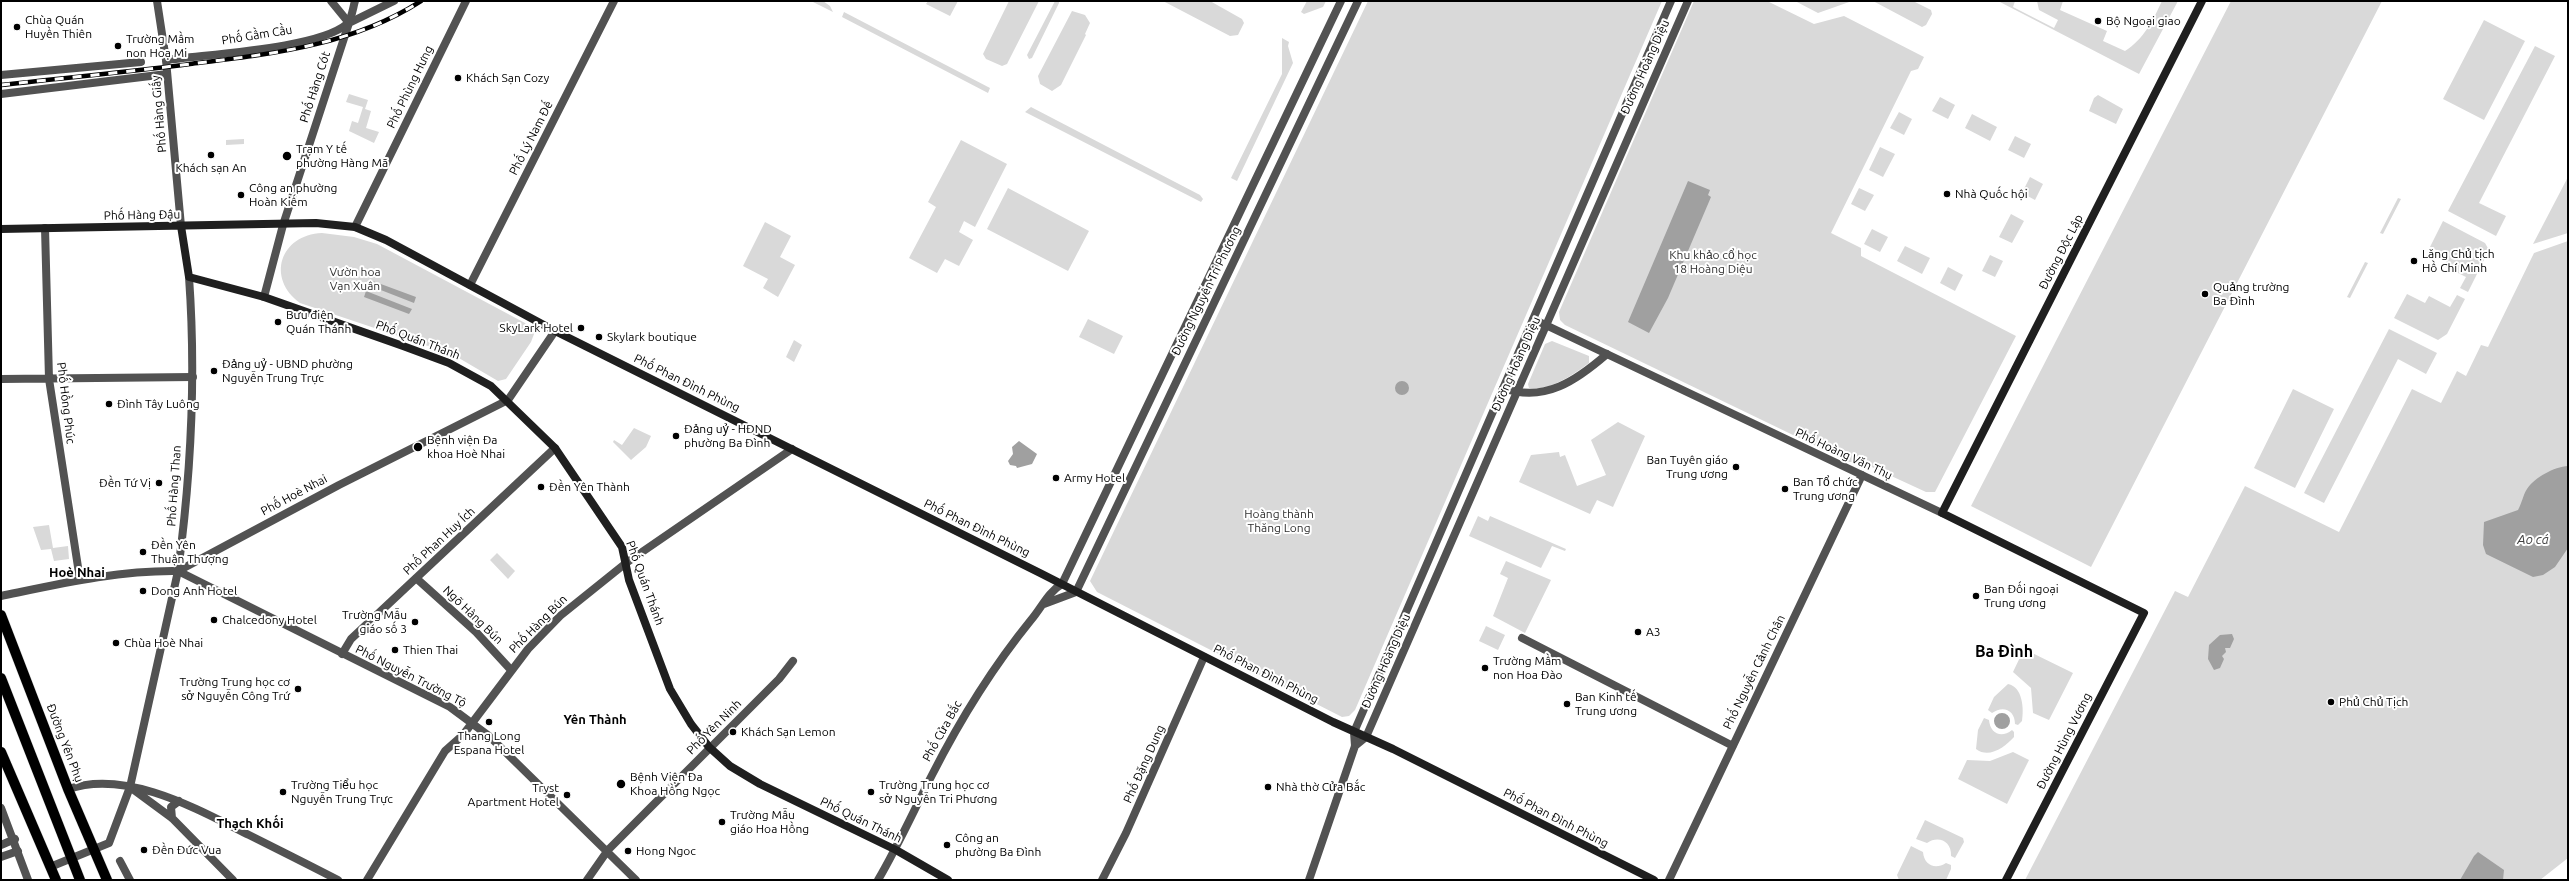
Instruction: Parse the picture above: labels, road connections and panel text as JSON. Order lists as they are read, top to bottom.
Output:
{
  "streets": {
    "main road": [
      "Phố Hàng Đậu",
      "Đường Độc Lập",
      "Phố Quán Thánh",
      "Phố Phan Đình Phùng",
      "Phố Hoàng Văn Thụ",
      "Phố Hàng Than",
      "Đường Hùng Vương",
      "Đường Yên Phụ"
    ],
    "street": [
      "Phố Gầm Cầu",
      "Đường Hoàng Diệu",
      "Phố Hàng Cót",
      "Phố Phùng Hưng",
      "Phố Hàng Giấy",
      "Phố Lý Nam Đế",
      "Đường Nguyễn Tri Phương",
      "Phố Hồng Phúc",
      "Phố Hoè Nhai",
      "Phố Phan Huy Ích",
      "Ngõ Hàng Bún",
      "Phố Hàng Bún",
      "Phố Nguyễn Cảnh Chân",
      "Phố Nguyễn Trường Tộ",
      "Phố Yên Ninh",
      "Phố Cửa Bắc",
      "Phố Đặng Dung"
    ]
  },
  "crossings": [
    ["Phố Gầm Cầu", "Phố Hàng Cót"],
    ["Phố Gầm Cầu", "Phố Hàng Giấy"],
    ["Đường Hoàng Diệu", "Phố Phan Đình Phùng"],
    ["Đường Hoàng Diệu", "Phố Hoàng Văn Thụ"],
    ["Phố Hàng Cót", "Phố Hàng Đậu"],
    ["Phố Hàng Cót", "Phố Quán Thánh"],
    ["Phố Hàng Cót", "Phố Phan Đình Phùng"],
    ["Phố Phùng Hưng", "Phố Phan Đình Phùng"],
    ["Phố Hàng Giấy", "Phố Hàng Đậu"],
    ["Phố Hàng Giấy", "Phố Hàng Than"],
    ["Phố Lý Nam Đế", "Phố Phan Đình Phùng"],
    ["Phố Hàng Đậu", "Phố Phan Đình Phùng"],
    ["Phố Hàng Đậu", "Phố Hồng Phúc"],
    ["Phố Hàng Đậu", "Phố Hàng Than"],
    ["Đường Độc Lập", "Phố Hoàng Văn Thụ"],
    ["Đường Nguyễn Tri Phương", "Phố Phan Đình Phùng"],
    ["Đường Nguyễn Tri Phương", "Phố Cửa Bắc"],
    ["Phố Quán Thánh", "Phố Hàng Than"],
    ["Phố Quán Thánh", "Phố Hoè Nhai"],
    ["Phố Quán Thánh", "Phố Phan Huy Ích"],
    ["Phố Quán Thánh", "Phố Hàng Bún"],
    ["Phố Quán Thánh", "Phố Yên Ninh"],
    ["Phố Quán Thánh", "Phố Cửa Bắc"],
    ["Phố Phan Đình Phùng", "Phố Hoè Nhai"],
    ["Phố Phan Đình Phùng", "Phố Hàng Bún"],
    ["Phố Phan Đình Phùng", "Phố Cửa Bắc"],
    ["Phố Phan Đình Phùng", "Phố Đặng Dung"],
    ["Phố Hồng Phúc", "Phố Hoè Nhai"],
    ["Phố Hoàng Văn Thụ", "Phố Nguyễn Cảnh Chân"],
    ["Phố Hoàng Văn Thụ", "Đường Hùng Vương"],
    ["Phố Hàng Than", "Phố Hoè Nhai"],
    ["Phố Hàng Than", "Phố Nguyễn Trường Tộ"],
    ["Phố Hàng Than", "Đường Yên Phụ"],
    ["Phố Hoè Nhai", "Phố Nguyễn Trường Tộ"],
    ["Phố Phan Huy Ích", "Ngõ Hàng Bún"],
    ["Phố Phan Huy Ích", "Phố Nguyễn Trường Tộ"],
    ["Ngõ Hàng Bún", "Phố Hàng Bún"],
    ["Phố Hàng Bún", "Phố Nguyễn Trường Tộ"],
    ["Phố Nguyễn Trường Tộ", "Phố Yên Ninh"]
  ],
  "districts": [
    "Hoè Nhai",
    "Ba Đình",
    "Yên Thành",
    "Thạch Khối"
  ],
  "water": ["Ao cá"],
  "parks": ["Khu khảo cổ học 18 Hoàng Diệu", "Vườn hoa Vạn Xuân", "Hoàng thành Thăng Long"],
  "places": [
    "Bộ Ngoại giao",
    "Chùa Quán Huyền Thiên",
    "Trường Mầm non Hoạ Mi",
    "Khách Sạn Cozy",
    "Khách sạn An",
    "Trạm Y tế phường Hàng Mã",
    "Nhà Quốc hội",
    "Công an phường Hoàn Kiếm",
    "Lăng Chủ tịch Hồ Chí Minh",
    "Quảng trường Ba Đình",
    "Bưu điện Quán Thánh",
    "SkyLark Hotel",
    "Skylark boutique",
    "Đảng uỷ - UBND phường Nguyễn Trung Trực",
    "Đình Tây Luông",
    "Đảng uỷ - HĐND phường Ba Đình",
    "Bệnh viện Đa khoa Hoè Nhai",
    "Ban Tuyên giáo Trung ương",
    "Army Hotel",
    "Đền Tứ Vị",
    "Đền Yên Thành",
    "Ban Tổ chức Trung ương",
    "Đền Yên Thuận Thượng",
    "Dong Anh Hotel",
    "Ban Đối ngoại Trung ương",
    "Chalcedony Hotel",
    "Trường Mẫu giáo số 3",
    "A3",
    "Chùa Hoè Nhai",
    "Thien Thai",
    "Trường Mầm non Hoa Đào",
    "Trường Trung học cơ sở Nguyễn Công Trứ",
    "Phủ Chủ Tịch",
    "Ban Kinh tế Trung ương",
    "Thang Long Espana Hotel",
    "Khách Sạn Lemon",
    "Bệnh Viện Đa Khoa Hồng Ngọc",
    "Nhà thờ Cửa Bắc",
    "Trường Tiểu học Nguyễn Trung Trực",
    "Trường Trung học cơ sở Nguyễn Tri Phương",
    "Tryst Apartment Hotel",
    "Trường Mẫu giáo Hoa Hồng",
    "Công an phường Ba Đình",
    "Đền Đức Vua",
    "Hong Ngoc"
  ]
}
